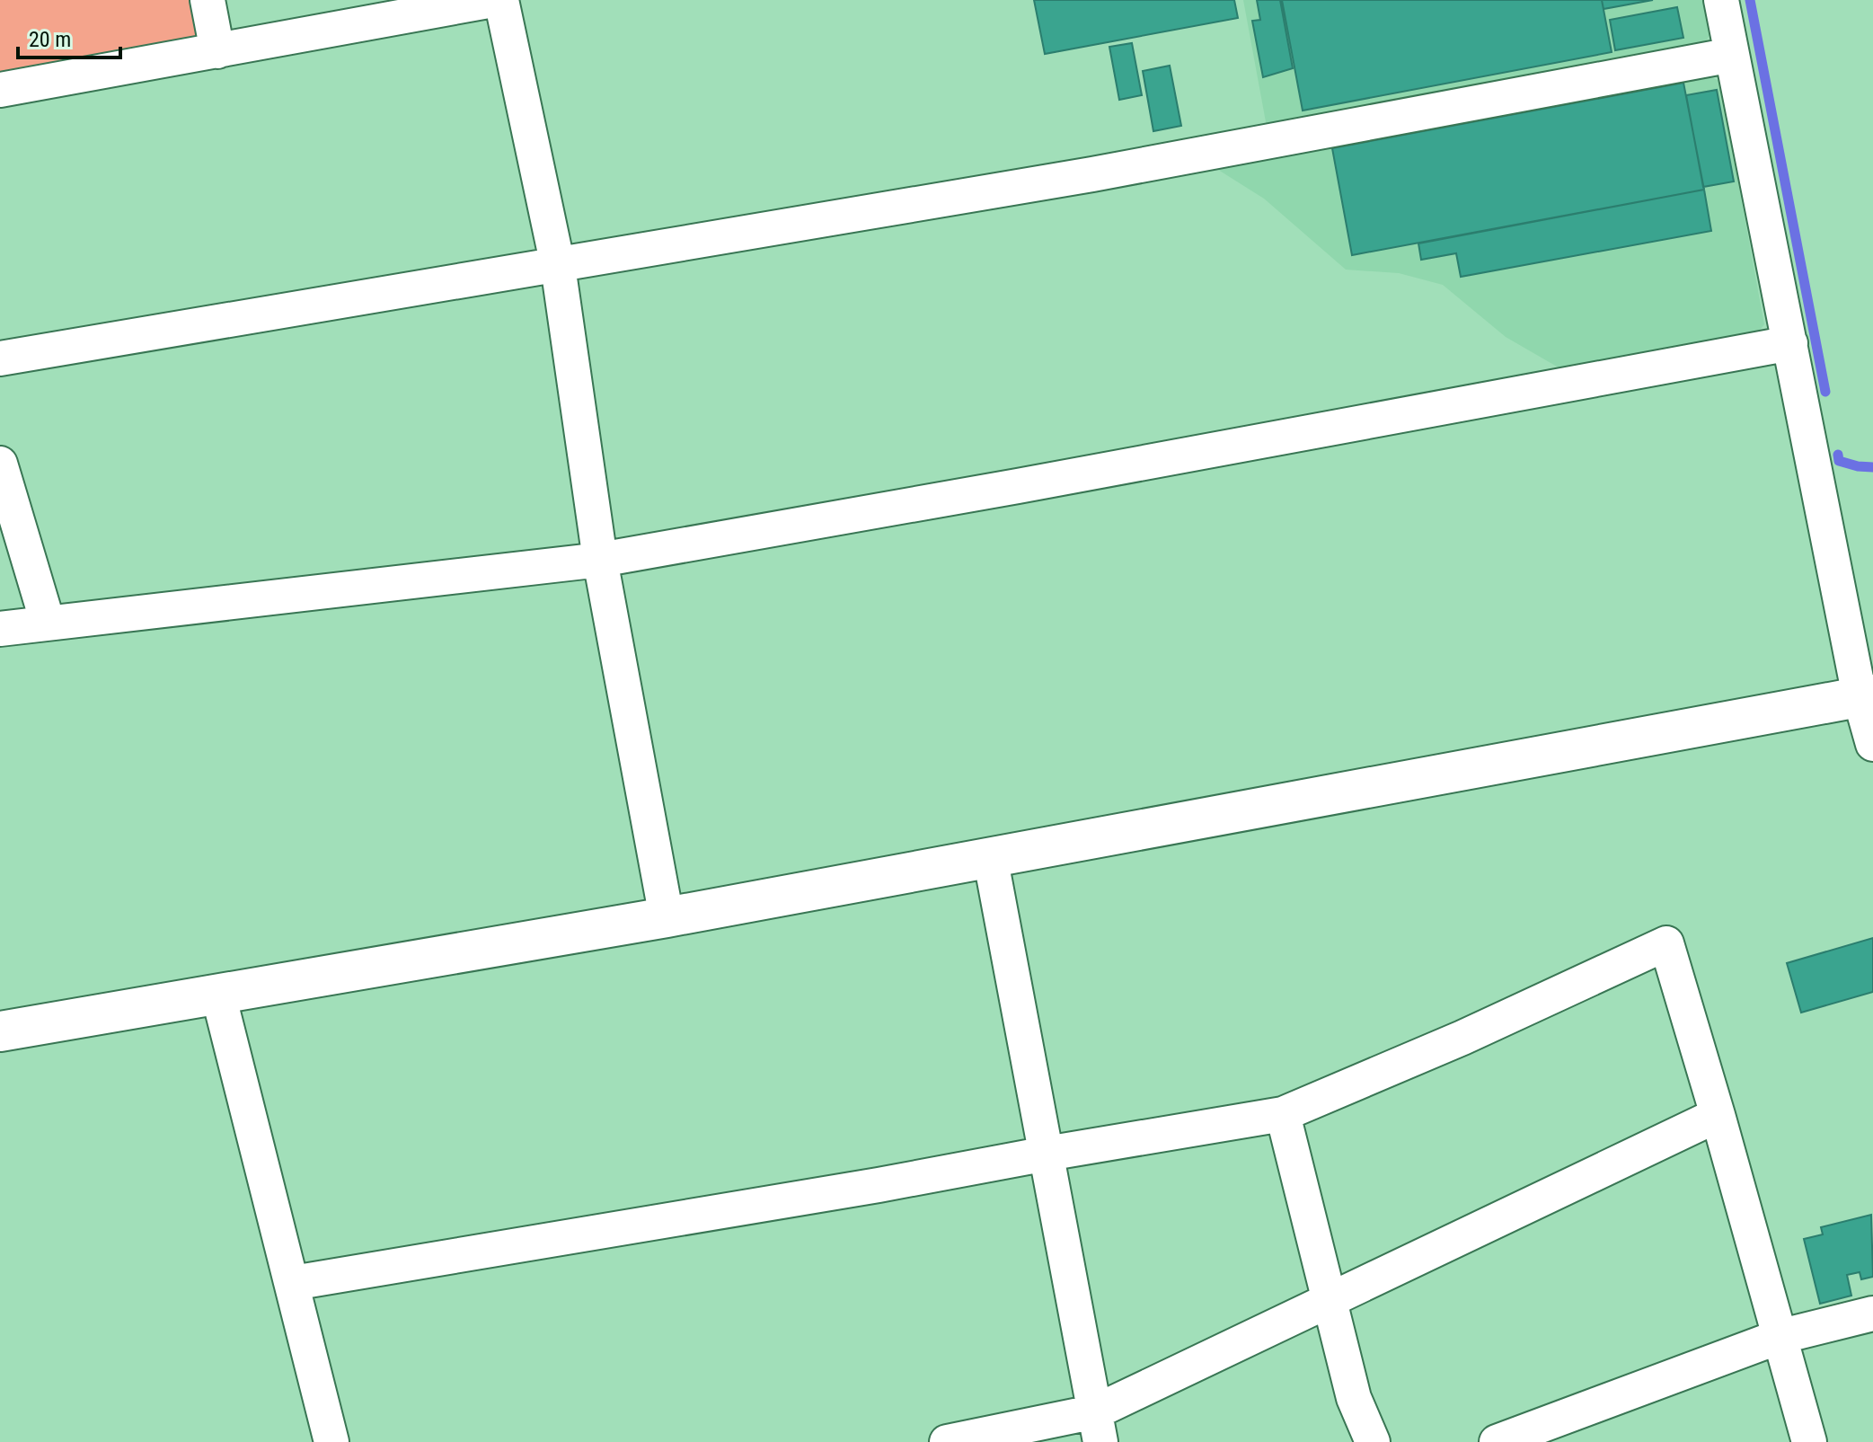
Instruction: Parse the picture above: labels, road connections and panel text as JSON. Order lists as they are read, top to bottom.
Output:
{
  "scale_bar": "20 m"
}
